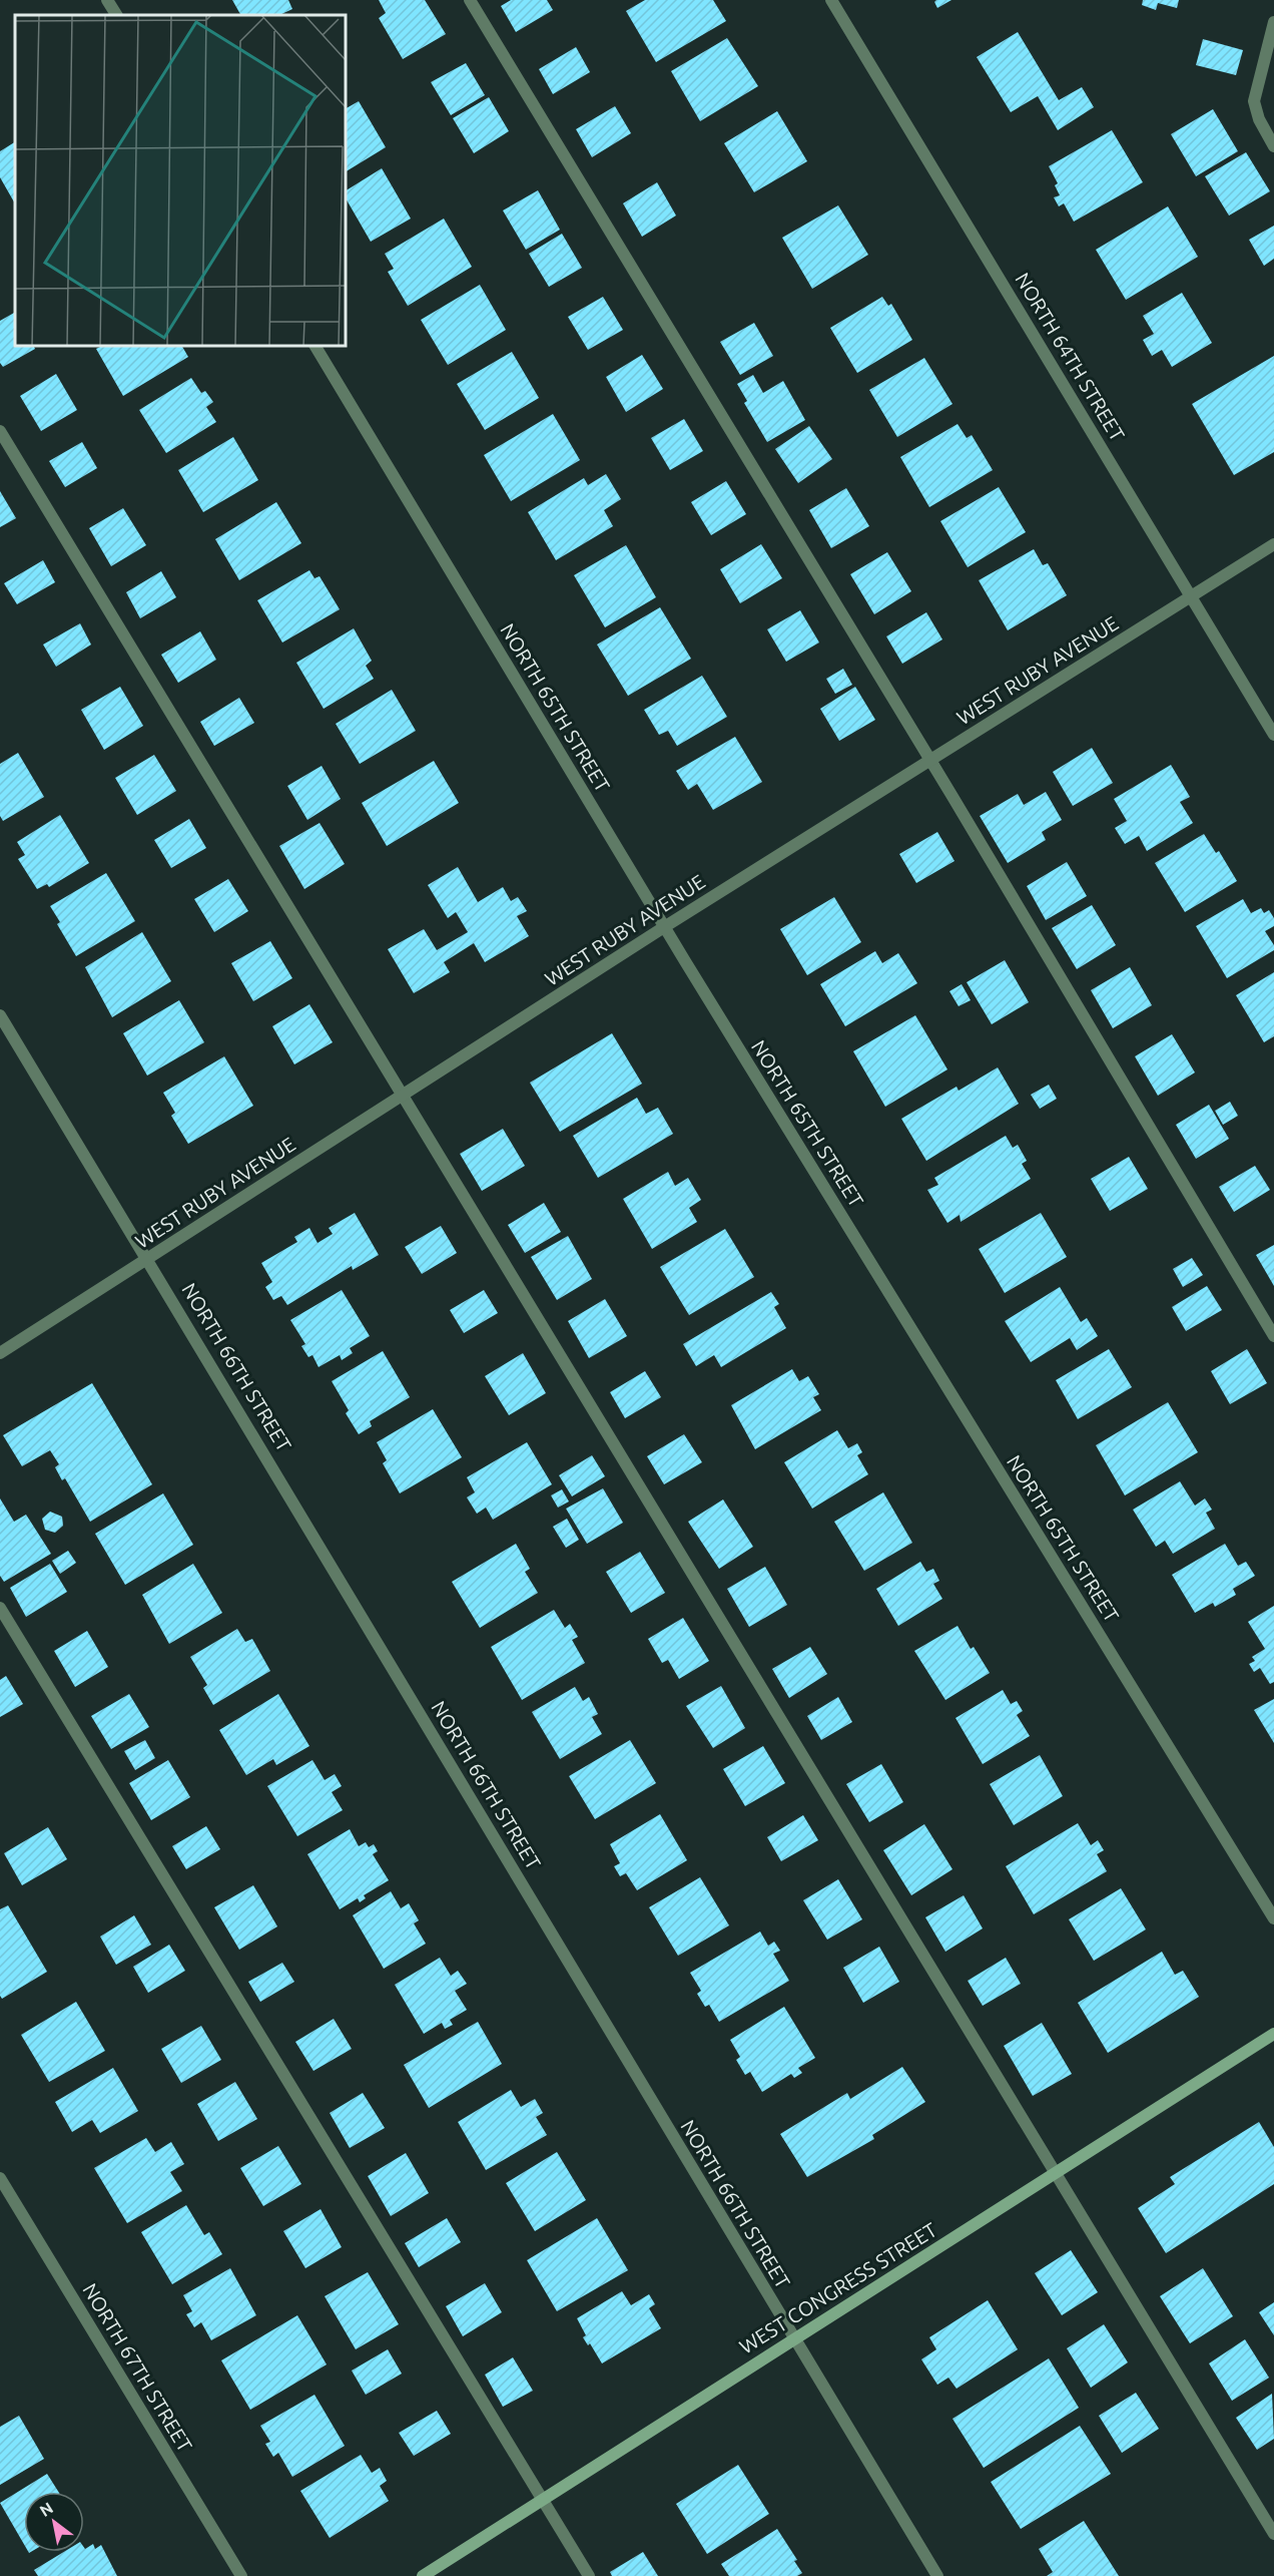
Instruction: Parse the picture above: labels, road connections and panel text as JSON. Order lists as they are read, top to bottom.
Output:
{
  "streets": {
    "street": [
      "NORTH 64TH STREET",
      "WEST RUBY AVENUE",
      "NORTH 65TH STREET",
      "NORTH 66TH STREET",
      "WEST CONGRESS STREET",
      "NORTH 67TH STREET"
    ]
  },
  "crossings": [
    ["NORTH 64TH STREET", "WEST RUBY AVENUE"],
    ["WEST RUBY AVENUE", "NORTH 65TH STREET"],
    ["WEST RUBY AVENUE", "NORTH 66TH STREET"],
    ["NORTH 66TH STREET", "WEST CONGRESS STREET"]
  ],
  "north": "top left"
}
